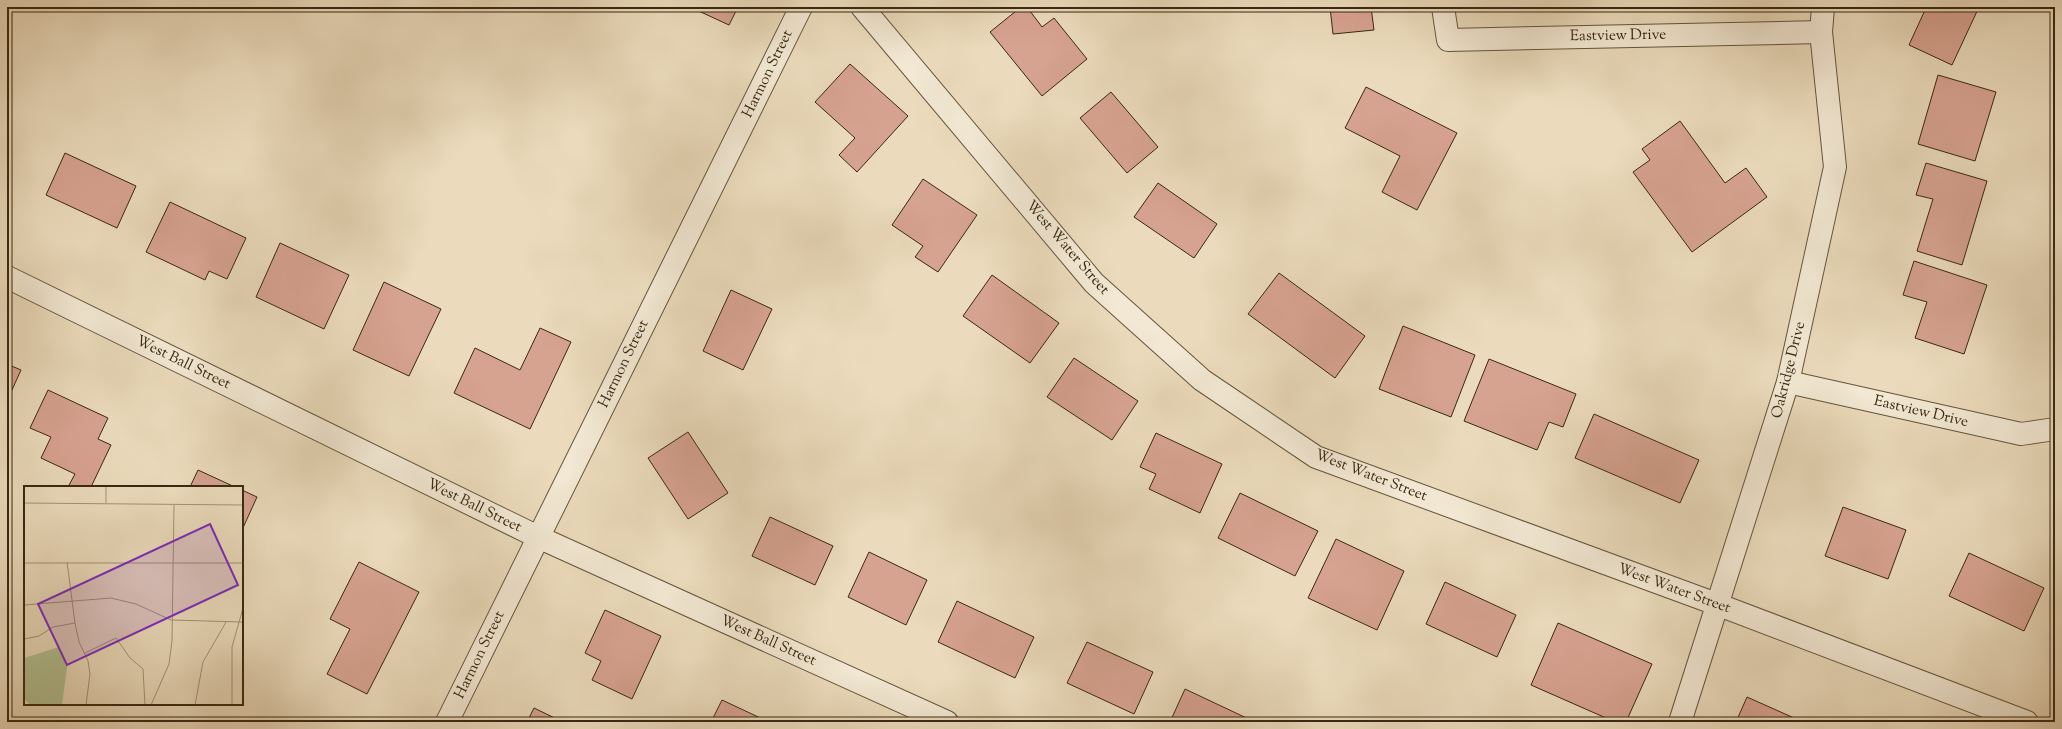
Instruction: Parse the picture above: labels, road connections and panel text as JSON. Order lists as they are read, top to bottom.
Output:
{
  "streets": {
    "street": [
      "Eastview Drive",
      "Harmon Street",
      "West Water Street",
      "West Ball Street",
      "Oakridge Drive"
    ]
  },
  "crossings": [
    ["Eastview Drive", "Oakridge Drive"],
    ["Harmon Street", "West Ball Street"],
    ["West Water Street", "Oakridge Drive"]
  ]
}
